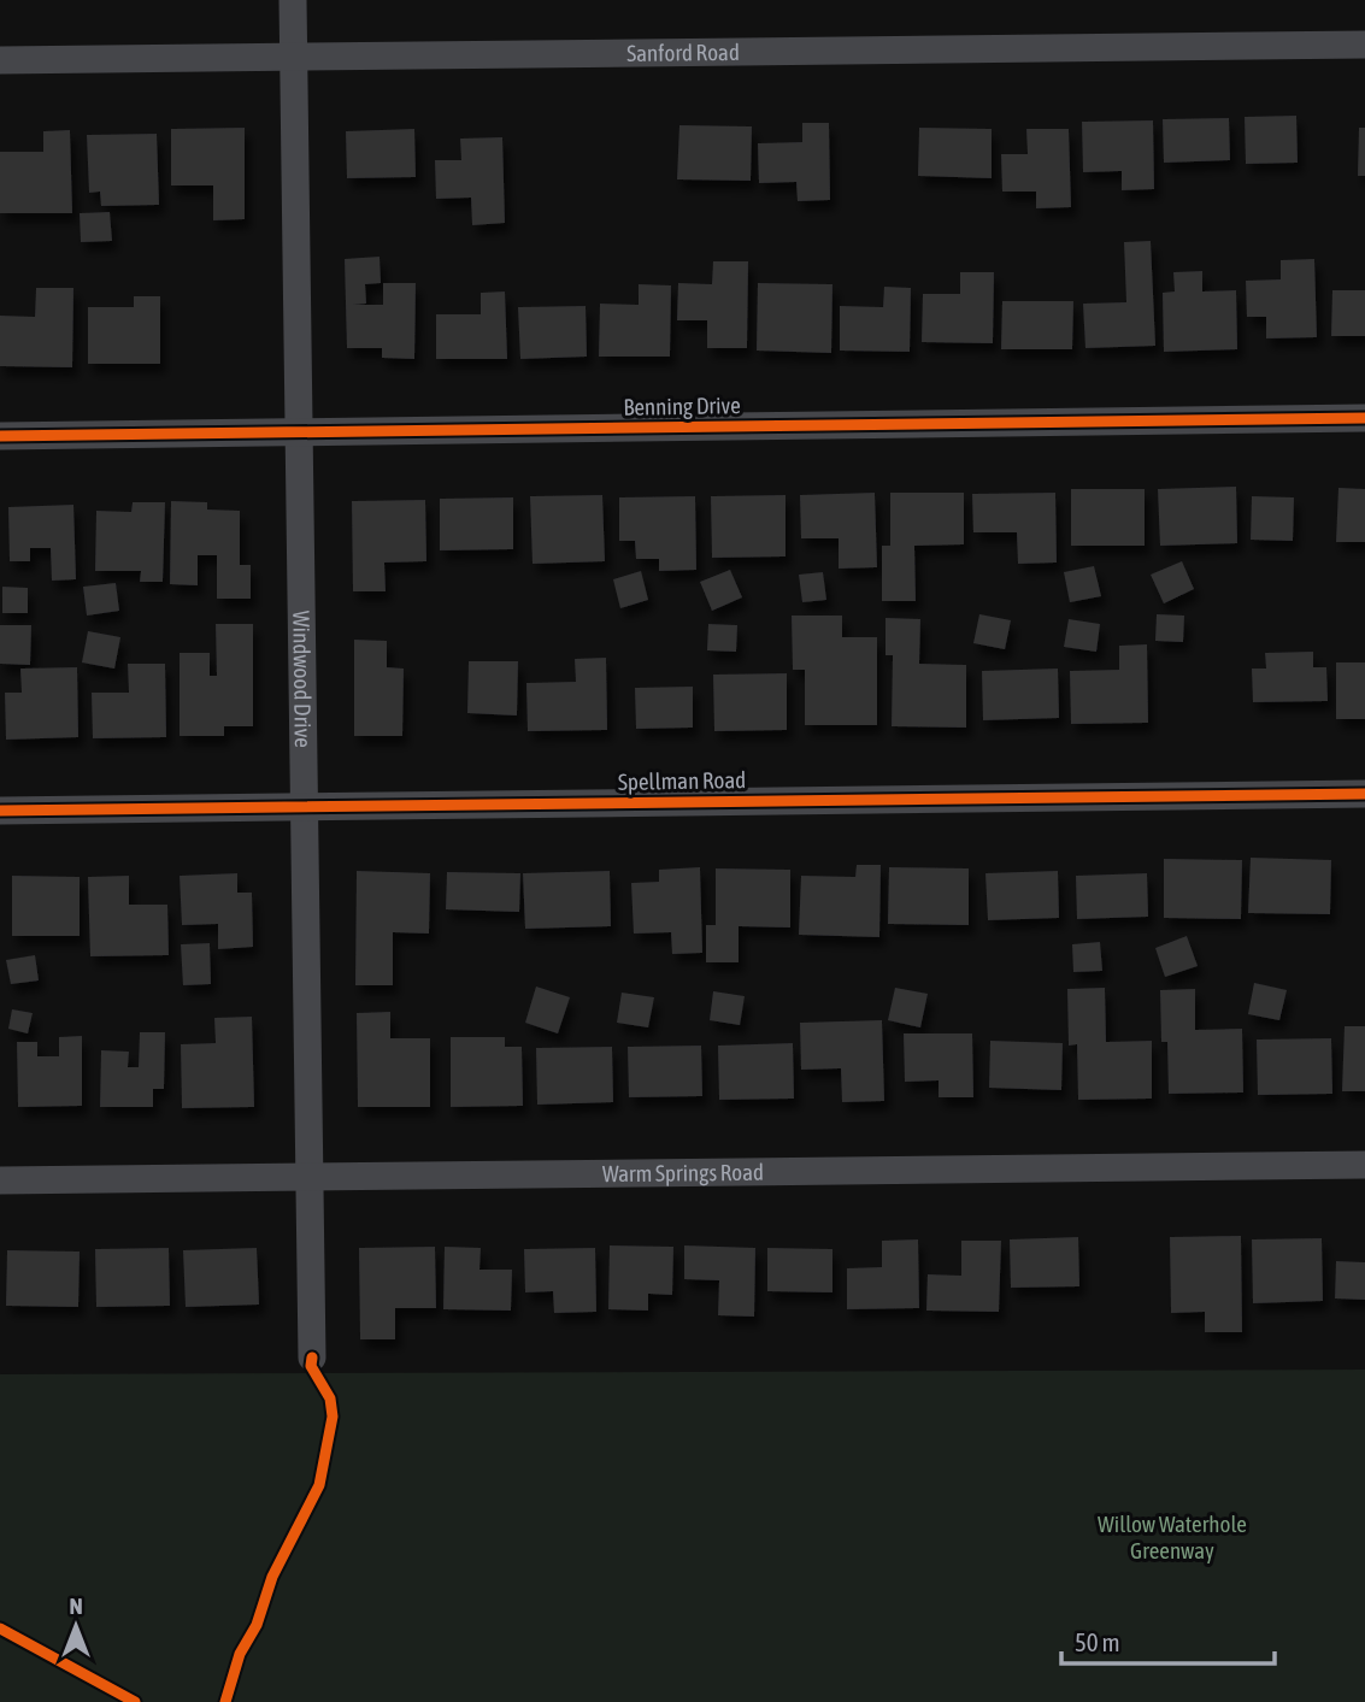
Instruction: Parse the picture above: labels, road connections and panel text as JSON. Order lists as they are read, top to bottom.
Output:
{
  "streets": {
    "street": [
      "Sanford Road",
      "Benning Drive",
      "Windwood Drive",
      "Spellman Road",
      "Warm Springs Road"
    ]
  },
  "crossings": [
    ["Sanford Road", "Windwood Drive"],
    ["Benning Drive", "Windwood Drive"],
    ["Windwood Drive", "Spellman Road"],
    ["Windwood Drive", "Warm Springs Road"]
  ],
  "parks": ["Willow Waterhole Greenway"],
  "scale_bar": "50 m",
  "north": "top"
}
